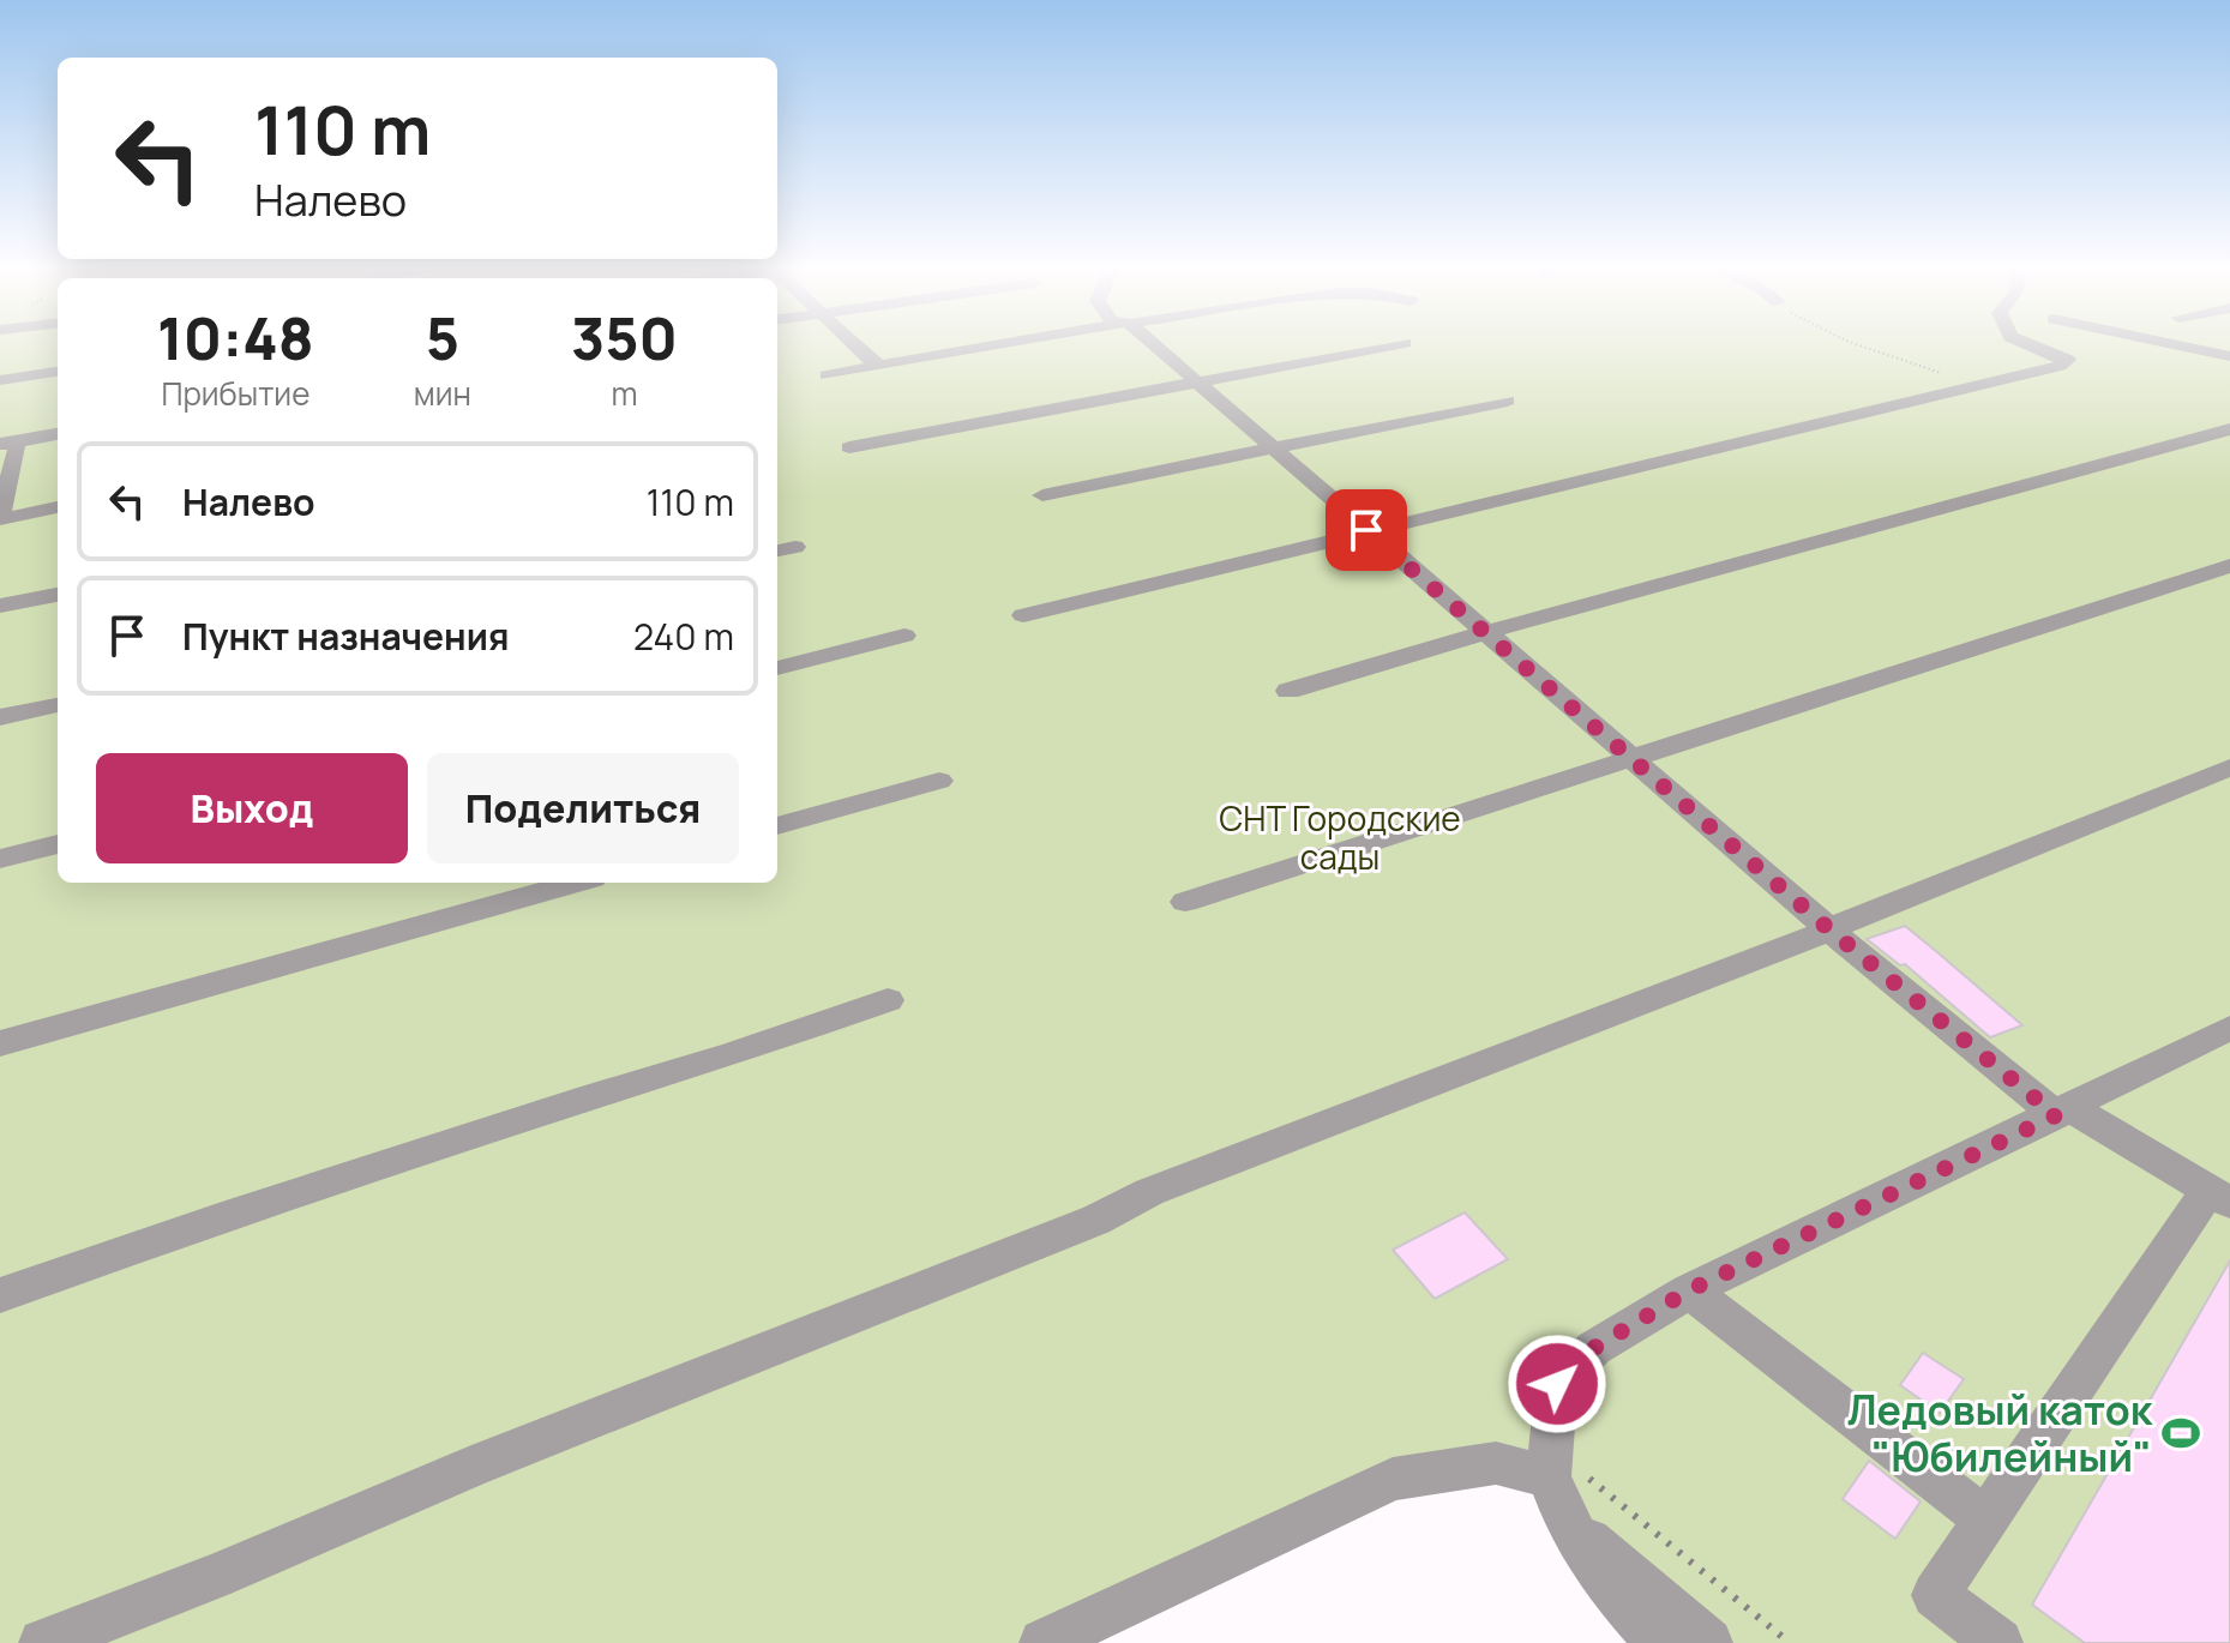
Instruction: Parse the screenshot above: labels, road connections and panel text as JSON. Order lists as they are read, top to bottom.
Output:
{
  "parks": ["СНТ Городские сады"],
  "places": {
    "sports": ["Ледовый каток \"Юбилейный\""]
  },
  "page": {
    "turn": ["110 m", "Налево"],
    "eta": [
      "10:48",
      "Прибытие",
      "5",
      "мин",
      "350",
      "m"
    ],
    "list": [
      {
        "name": "Налево",
        "value": "110 m"
      },
      {
        "name": "Пункт назначения",
        "value": "240 m"
      }
    ],
    "buttons": ["Выход", "Поделиться"]
  }
}
